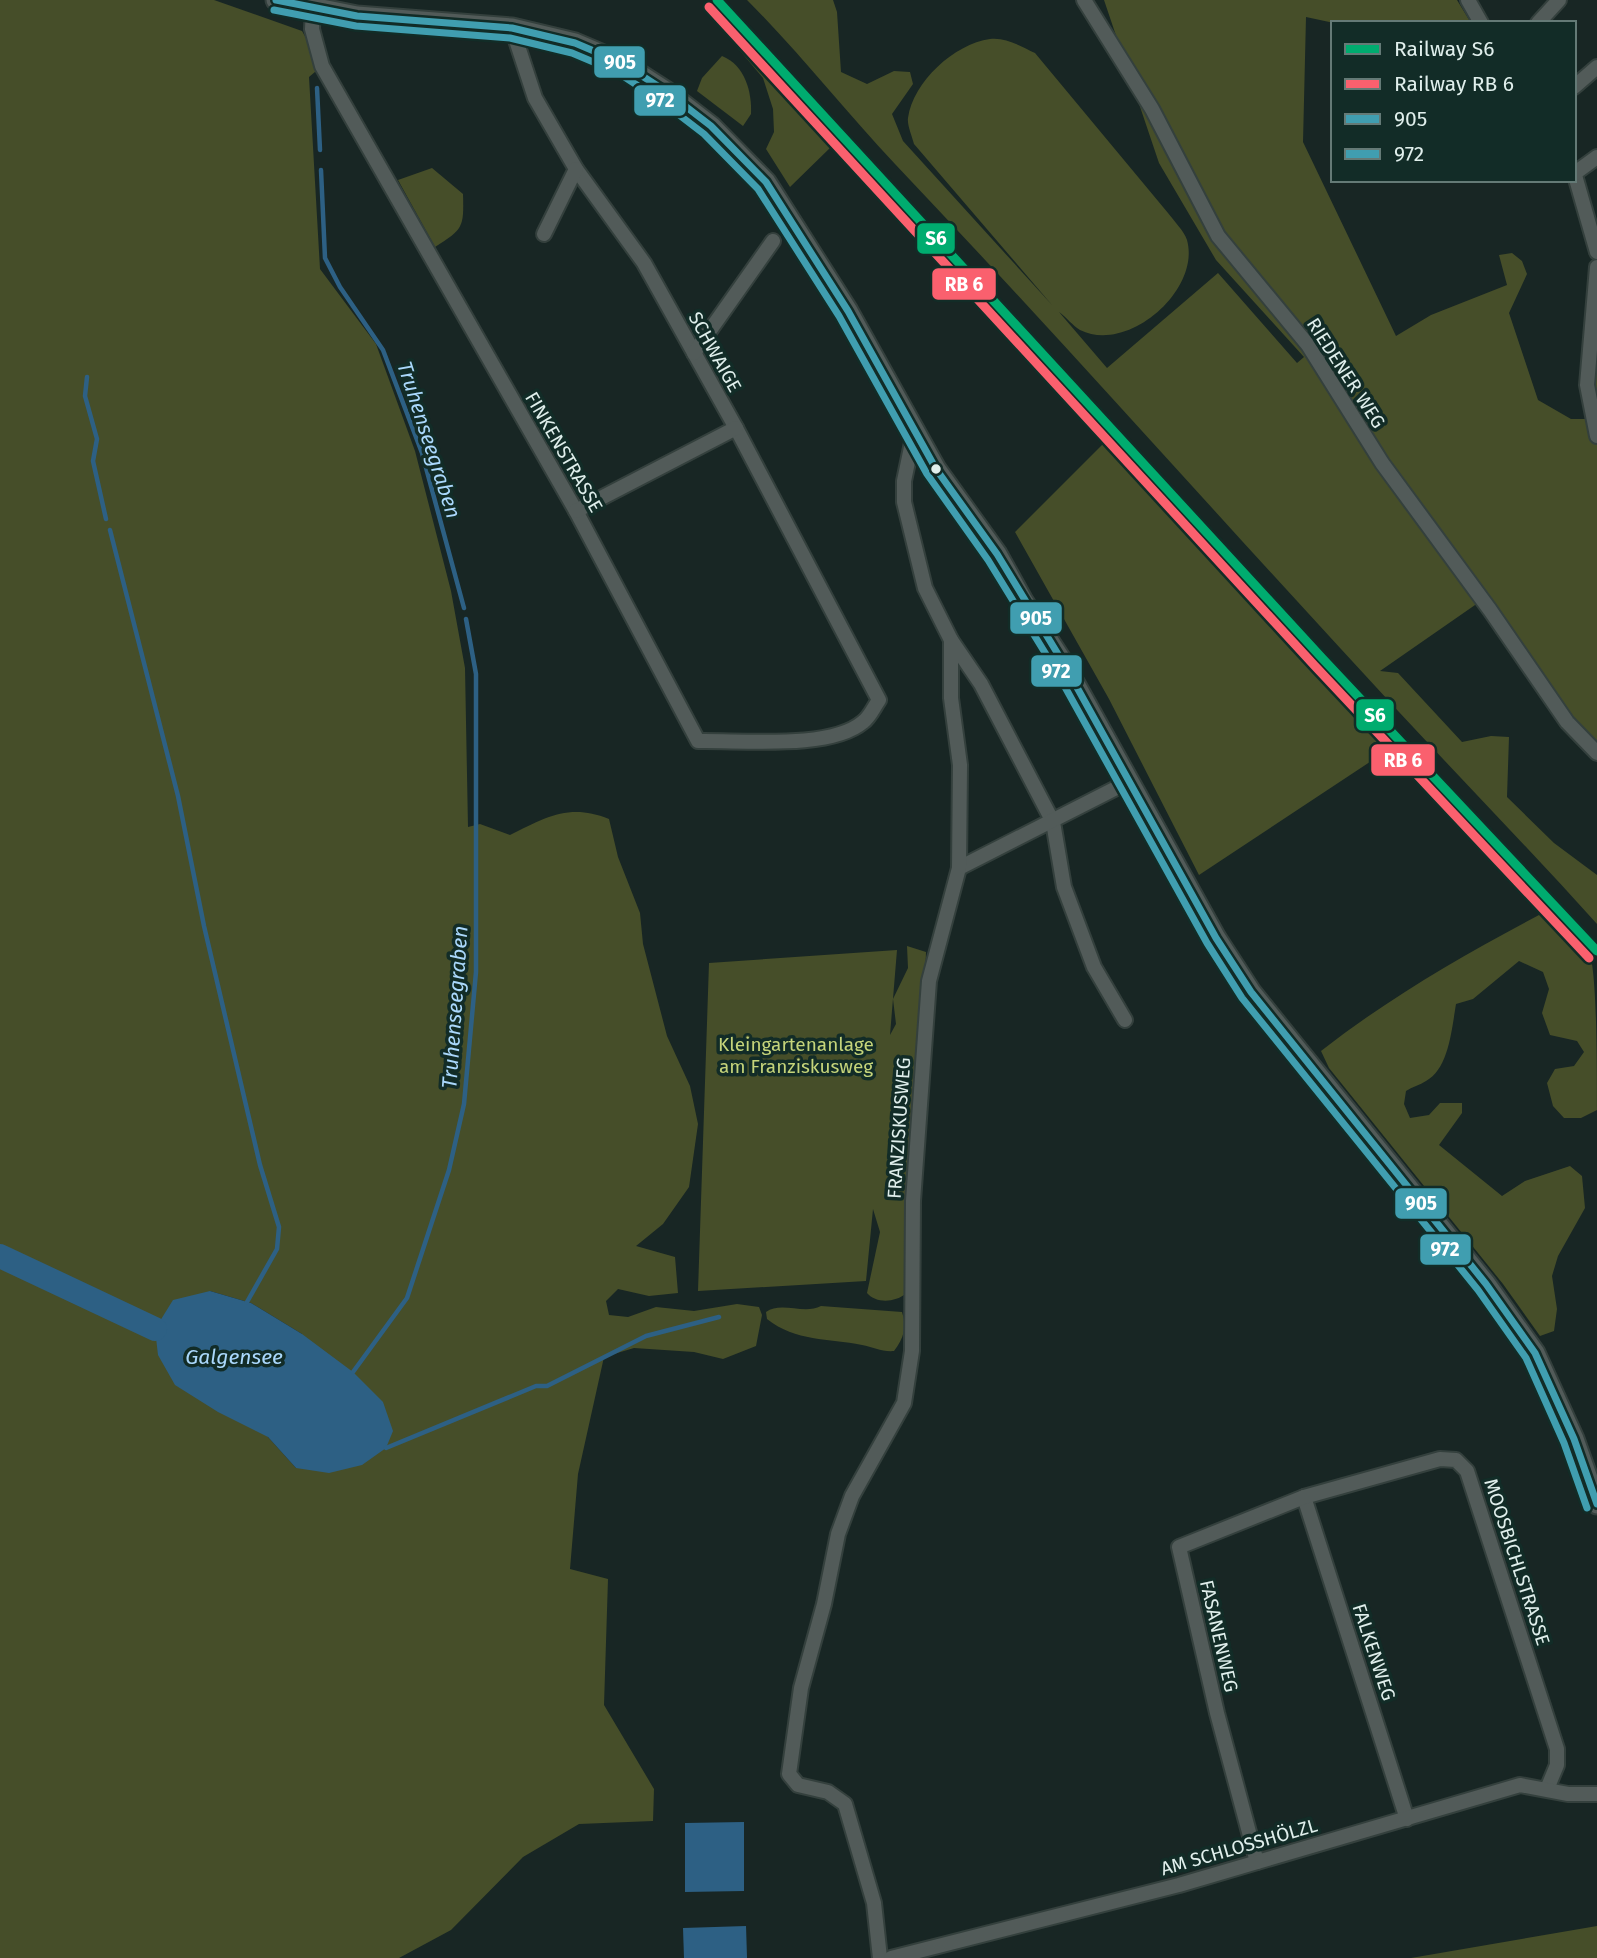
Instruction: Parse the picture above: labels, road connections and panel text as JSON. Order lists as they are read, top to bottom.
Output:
{
  "streets": {
    "street": [
      "SCHWAIGE",
      "RIEDENER WEG",
      "FINKENSTRASSE",
      "FRANZISKUSWEG",
      "MOOSBICHLSTRASSE",
      "FASANENWEG",
      "FALKENWEG",
      "AM SCHLOSSHÖLZL"
    ]
  },
  "crossings": [
    ["SCHWAIGE", "FINKENSTRASSE"],
    ["MOOSBICHLSTRASSE", "FASANENWEG"],
    ["MOOSBICHLSTRASSE", "FALKENWEG"],
    ["MOOSBICHLSTRASSE", "AM SCHLOSSHÖLZL"],
    ["FASANENWEG", "FALKENWEG"],
    ["FASANENWEG", "AM SCHLOSSHÖLZL"],
    ["FALKENWEG", "AM SCHLOSSHÖLZL"]
  ],
  "water": ["Truhenseegraben", "Galgensee"],
  "parks": ["Kleingartenanlage am Franziskusweg"],
  "lines": ["rail line S6", "transit line 905", "transit line 972"],
  "legend": [
    "Railway S6",
    "Railway RB 6",
    "905",
    "972"
  ]
}
